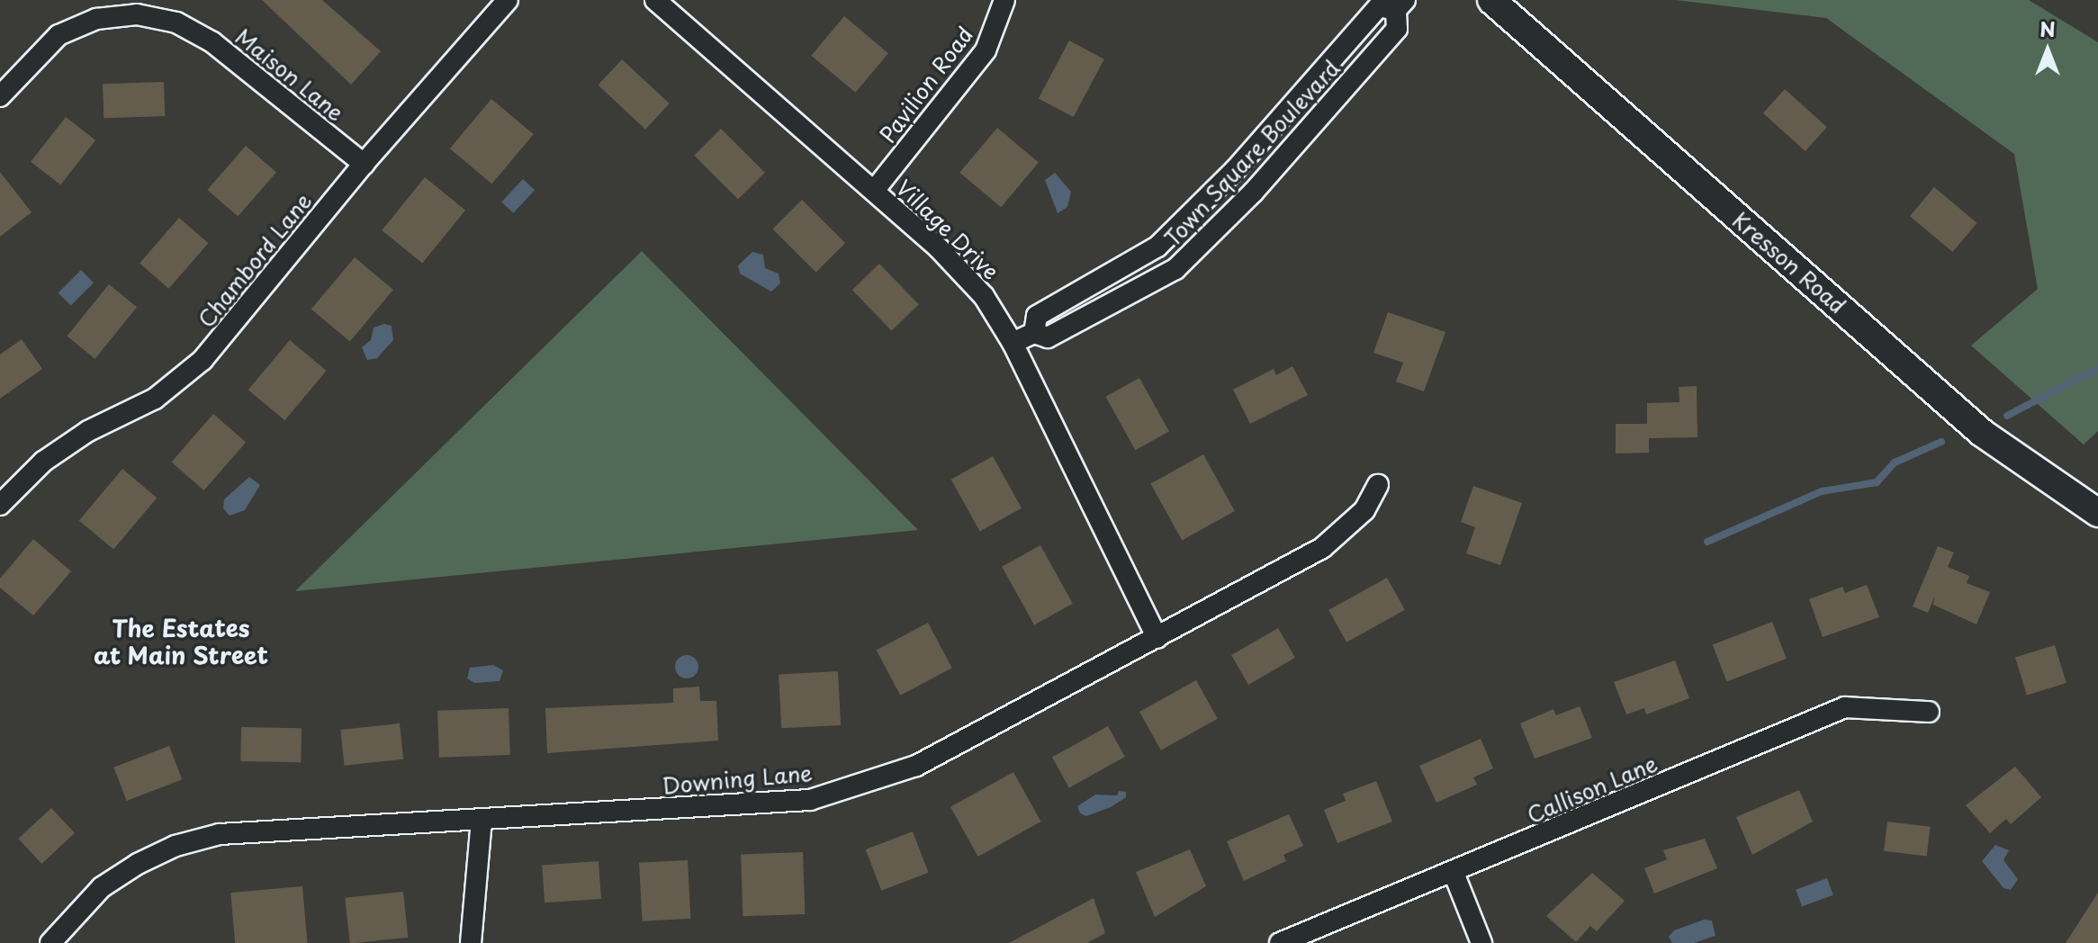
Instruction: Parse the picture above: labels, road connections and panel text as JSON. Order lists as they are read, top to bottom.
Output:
{
  "streets": {
    "main road": ["Kresson Road"],
    "street": [
      "Maison Lane",
      "Pavilion Road",
      "Town Square Boulevard",
      "Village Drive",
      "Chambord Lane",
      "Downing Lane",
      "Callison Lane"
    ]
  },
  "crossings": [
    ["Maison Lane", "Chambord Lane"],
    ["Pavilion Road", "Village Drive"],
    ["Town Square Boulevard", "Village Drive"],
    ["Village Drive", "Downing Lane"]
  ],
  "districts": ["The Estates at Main Street"],
  "north": "top"
}
